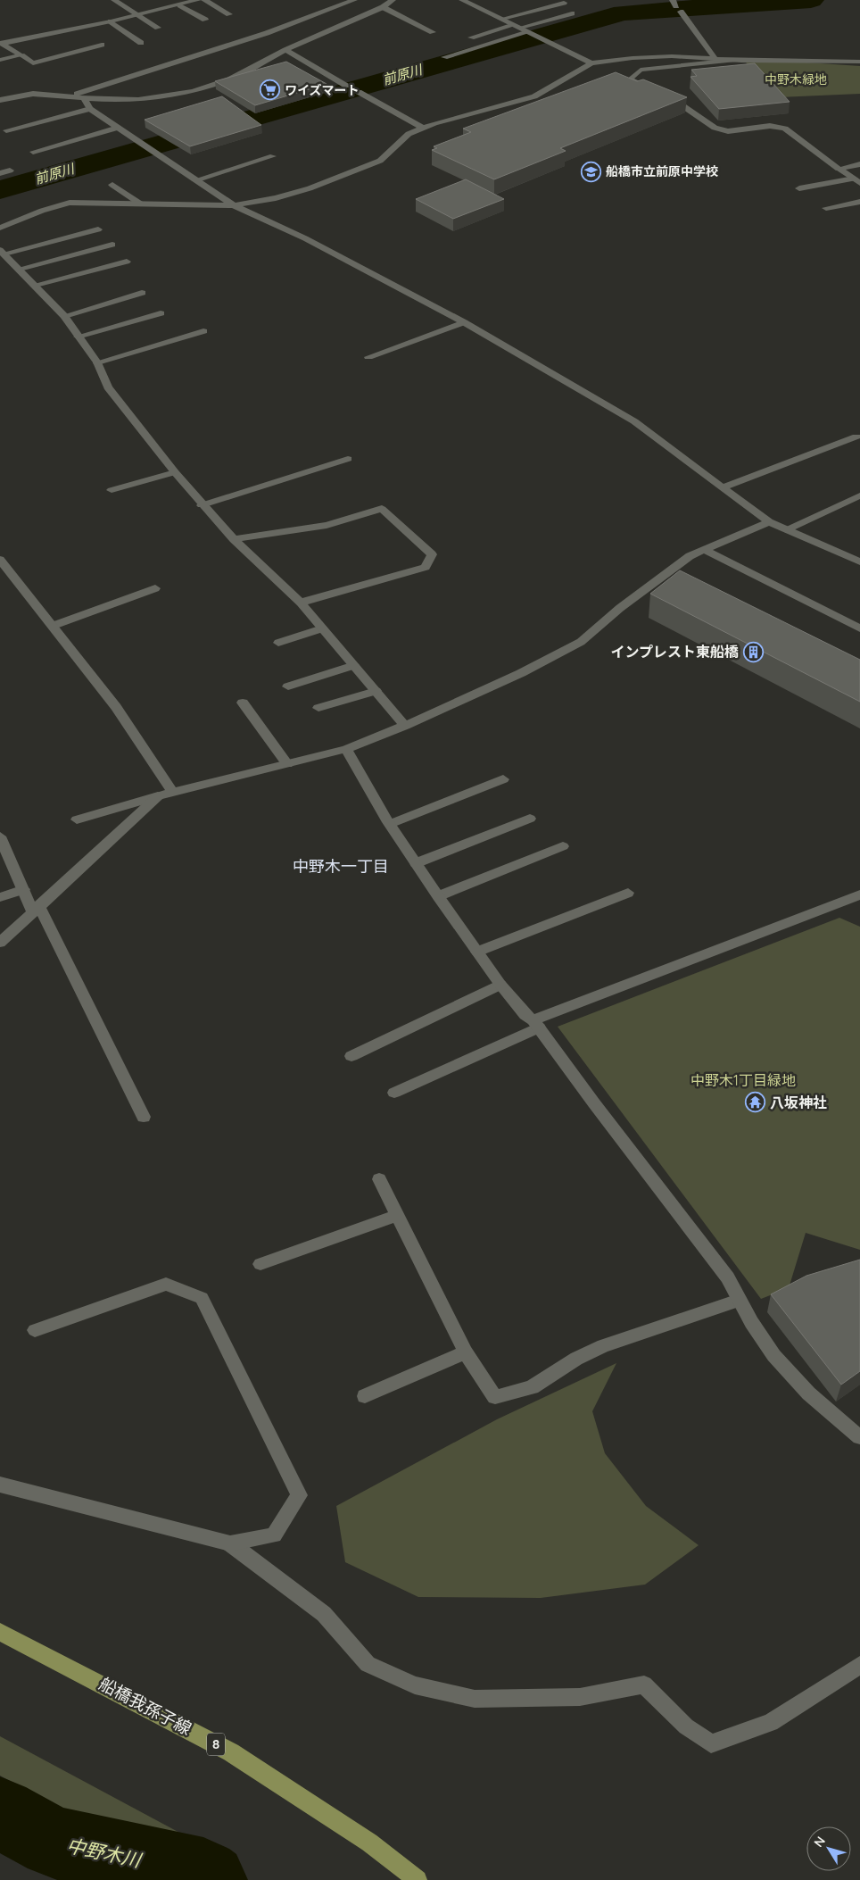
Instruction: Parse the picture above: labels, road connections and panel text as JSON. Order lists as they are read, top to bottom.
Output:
{
  "streets": {
    "main road": ["船橋我孫子線", "8"]
  },
  "districts": ["中野木一丁目"],
  "water": ["前原川", "中野木川"],
  "parks": ["中野木緑地", "中野木1丁目緑地"],
  "places": {
    "supermarket": ["ワイズマート"],
    "school or university": ["船橋市立前原中学校"],
    "building": ["インプレスト東船橋"],
    "temple": ["八坂神社"]
  },
  "north": "top left"
}
